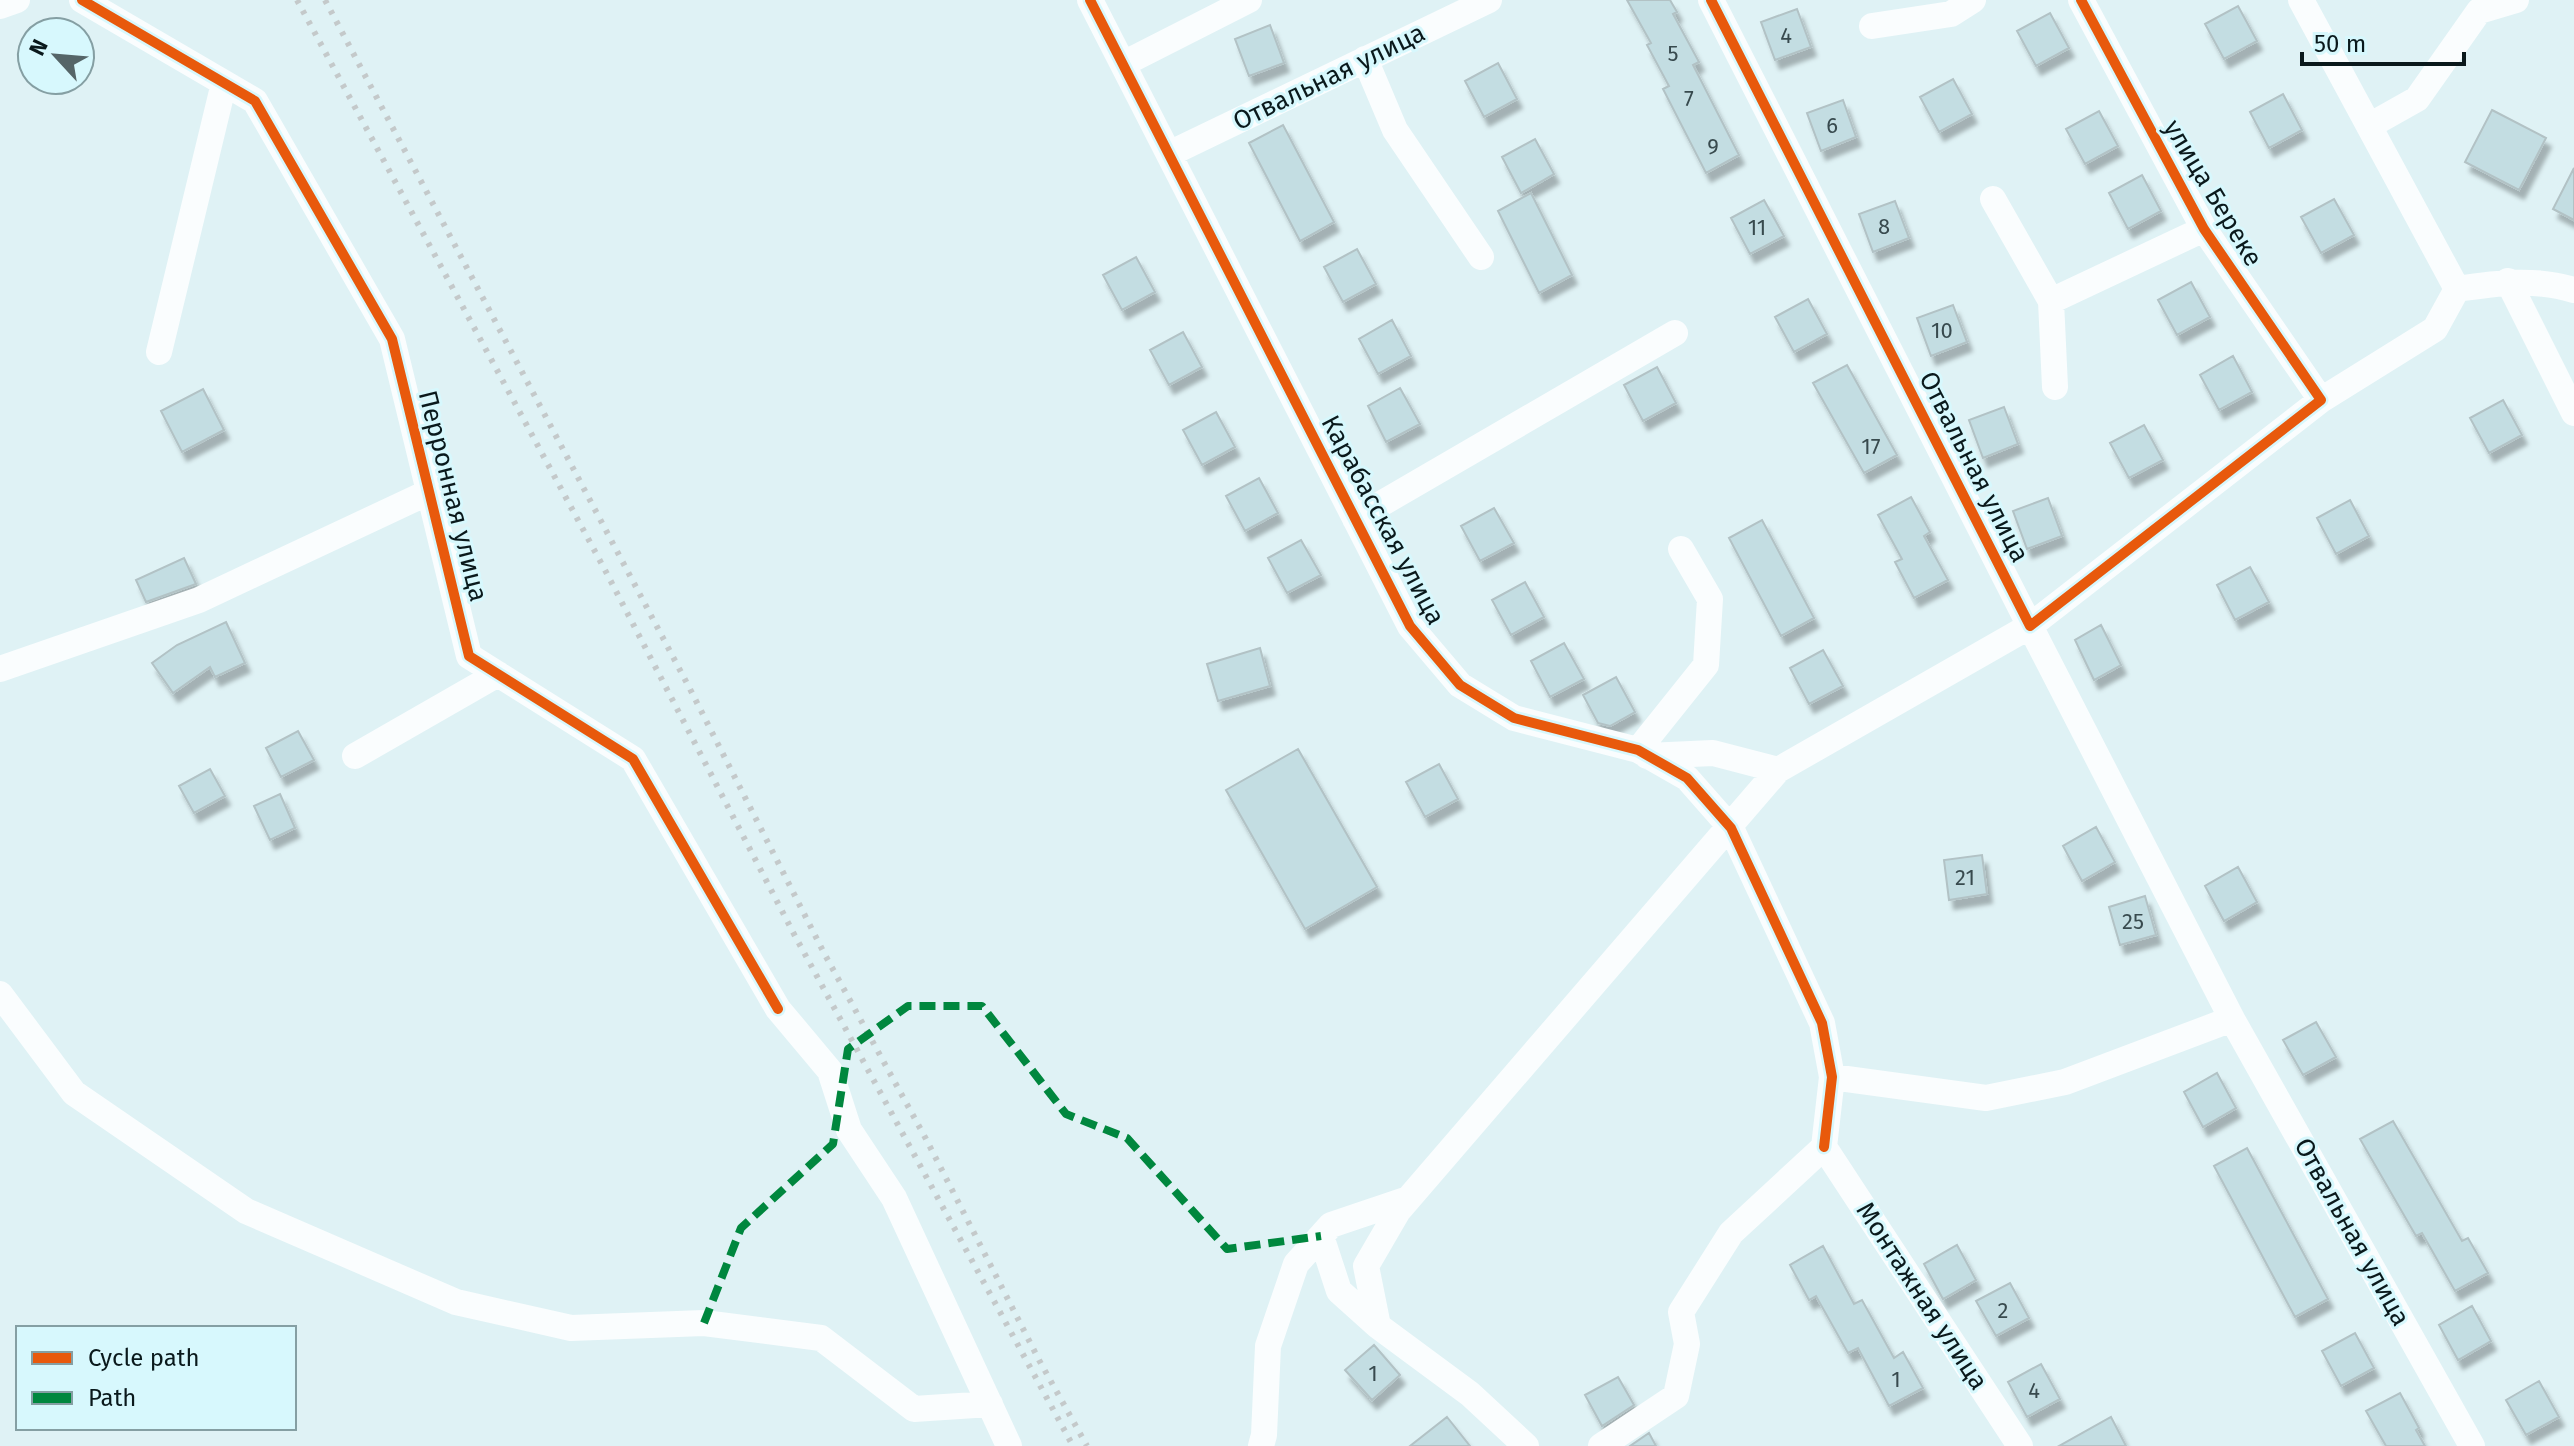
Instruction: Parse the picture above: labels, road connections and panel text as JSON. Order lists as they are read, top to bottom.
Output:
{
  "streets": {
    "street": [
      "Отвальная улица",
      "улица Береке",
      "Перронная улица",
      "Карабасская улица",
      "Монтажная улица"
    ]
  },
  "crossings": [
    ["Отвальная улица", "Карабасская улица"],
    ["Карабасская улица", "Монтажная улица"]
  ],
  "house_numbers": [
    "4",
    "5",
    "7",
    "6",
    "9",
    "8",
    "11",
    "10",
    "17",
    "21",
    "25",
    "2",
    "1",
    "1",
    "4"
  ],
  "legend": ["Cycle path", "Path"],
  "scale_bar": "50 m",
  "north": "top left"
}
